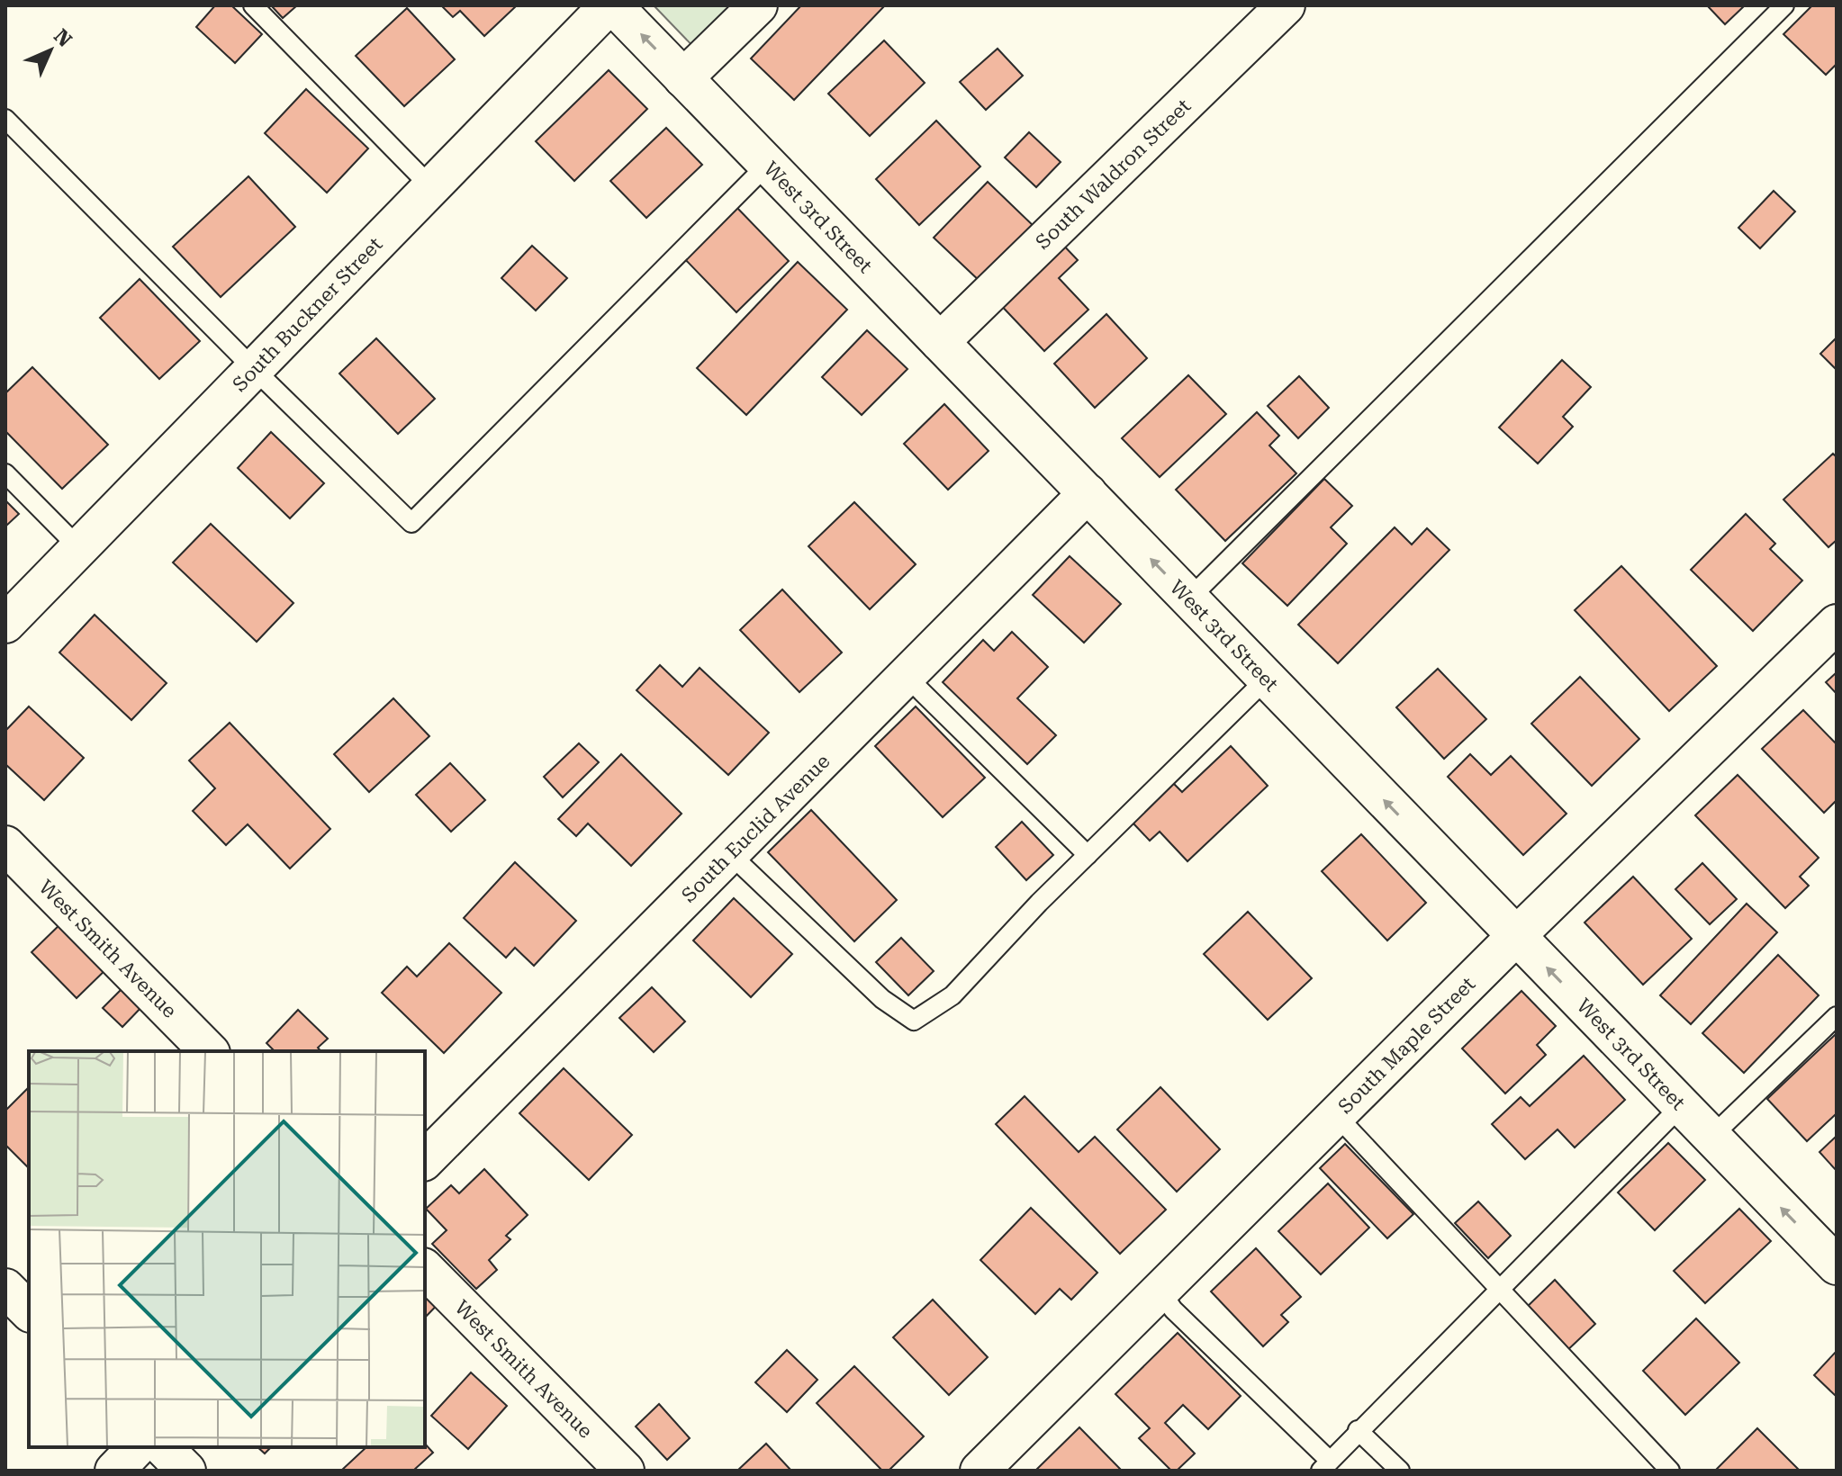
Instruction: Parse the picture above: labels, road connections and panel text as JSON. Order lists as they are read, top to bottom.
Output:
{
  "streets": {
    "street": [
      "South Waldron Street",
      "West 3rd Street",
      "South Buckner Street",
      "South Euclid Avenue",
      "West Smith Avenue",
      "South Maple Street"
    ]
  },
  "crossings": [
    ["South Waldron Street", "West 3rd Street"],
    ["West 3rd Street", "South Buckner Street"],
    ["West 3rd Street", "South Euclid Avenue"],
    ["West 3rd Street", "South Maple Street"]
  ],
  "one_way": ["West 3rd Street"],
  "north": "top right"
}
